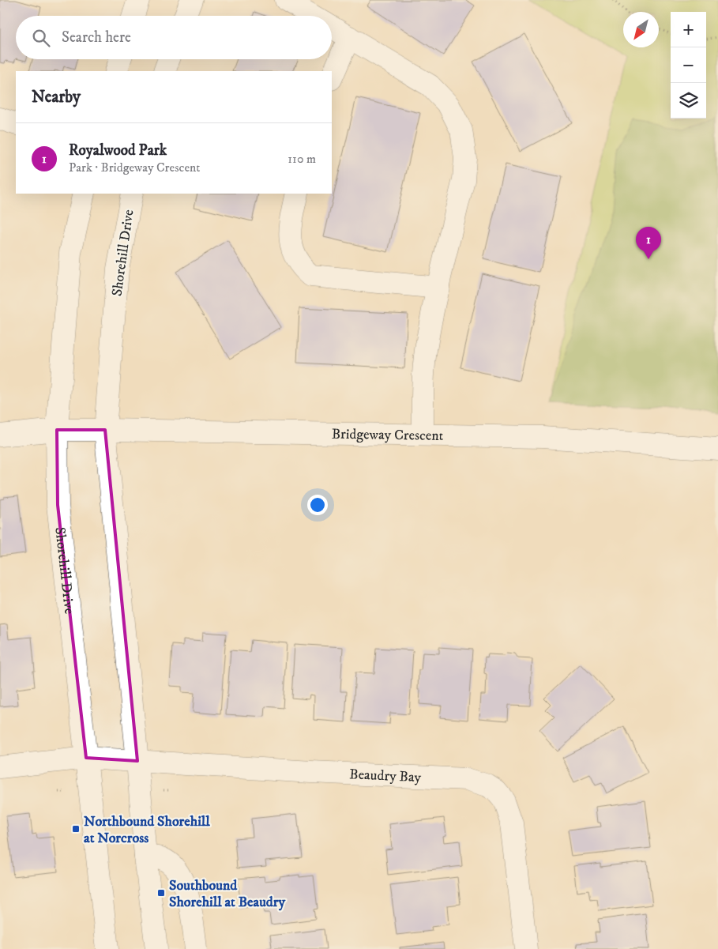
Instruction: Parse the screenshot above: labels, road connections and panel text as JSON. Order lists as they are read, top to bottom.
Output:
{
  "streets": {
    "street": ["Shorehill Drive", "Bridgeway Crescent", "Beaudry Bay"]
  },
  "crossings": [
    ["Shorehill Drive", "Bridgeway Crescent"],
    ["Shorehill Drive", "Beaudry Bay"]
  ],
  "places": {
    "transit": ["Northbound Shorehill at Norcross", "Southbound Shorehill at Beaudry"]
  },
  "north": "bottom left",
  "page": {
    "map_buttons": ["+", "−"],
    "search": "Search here",
    "heading": "Nearby",
    "list": [
      {
        "mark": "1",
        "name": "Royalwood Park",
        "note": "Park · Bridgeway Crescent",
        "value": "110 m"
      }
    ],
    "pins": "1"
  }
}
